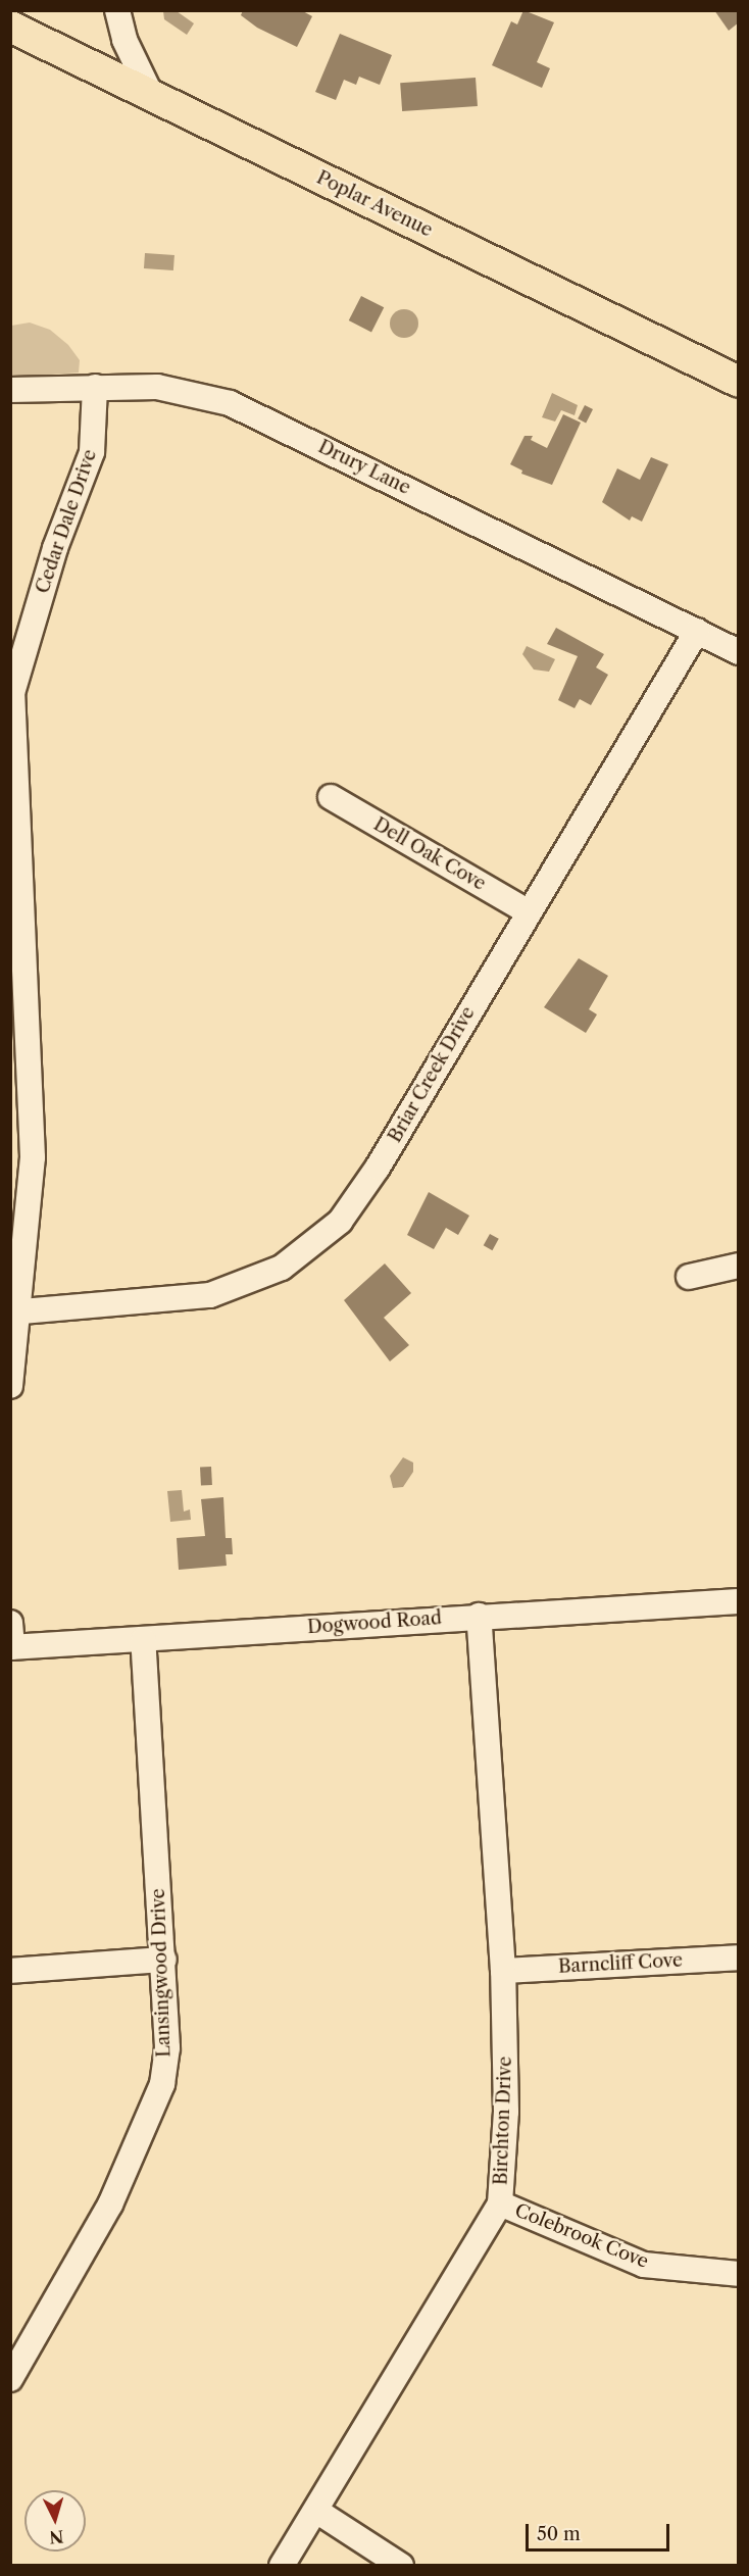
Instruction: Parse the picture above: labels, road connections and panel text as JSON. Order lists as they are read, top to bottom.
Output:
{
  "streets": {
    "main road": ["Poplar Avenue"],
    "street": [
      "Drury Lane",
      "Cedar Dale Drive",
      "Dell Oak Cove",
      "Briar Creek Drive",
      "Dogwood Road",
      "Barncliff Cove",
      "Lansingwood Drive",
      "Birchton Drive",
      "Colebrook Cove"
    ]
  },
  "crossings": [
    ["Drury Lane", "Cedar Dale Drive"],
    ["Drury Lane", "Briar Creek Drive"],
    ["Cedar Dale Drive", "Briar Creek Drive"],
    ["Dell Oak Cove", "Briar Creek Drive"],
    ["Dogwood Road", "Lansingwood Drive"],
    ["Dogwood Road", "Birchton Drive"],
    ["Barncliff Cove", "Birchton Drive"],
    ["Birchton Drive", "Colebrook Cove"]
  ],
  "scale_bar": "50 m",
  "north": "bottom"
}
